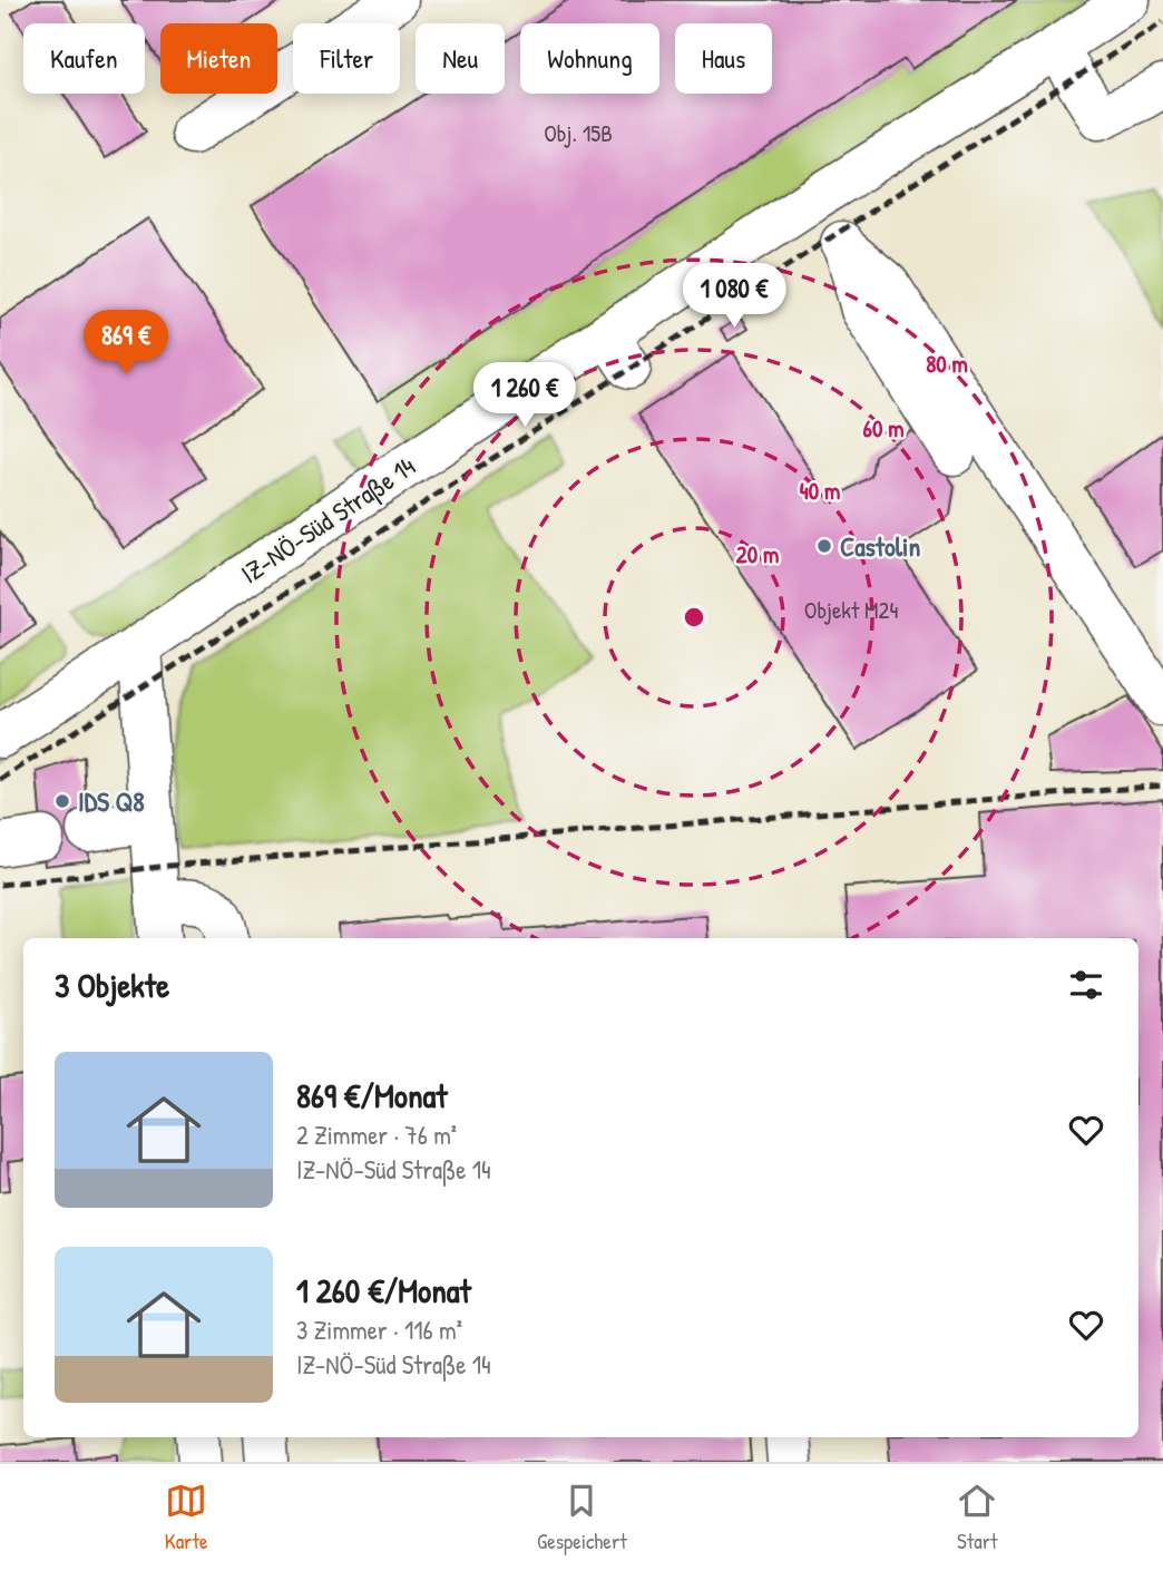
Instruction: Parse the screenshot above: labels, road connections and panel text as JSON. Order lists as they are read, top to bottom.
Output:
{
  "streets": {
    "street": ["IZ-NÖ-Süd Straße 14"]
  },
  "places": ["Castolin", "IDS Q8"],
  "house_numbers": ["Obj. 15B", "Objekt M24"],
  "page": {
    "chip": [
      "Kaufen",
      "Mieten",
      "Filter",
      "Neu",
      "Wohnung",
      "Haus"
    ],
    "price": ["1 080 €", "869 €", "1 260 €"],
    "heading": "3 Objekte",
    "list": [
      {
        "name": "869 €/Monat",
        "note": "2 Zimmer · 76 m² · IZ-NÖ-Süd Straße 14"
      },
      {
        "name": "1 260 €/Monat",
        "note": "3 Zimmer · 116 m² · IZ-NÖ-Süd Straße 14"
      }
    ],
    "tabs": ["Karte", "Gespeichert", "Start"]
  },
  "rings": [
    "80 m",
    "60 m",
    "40 m",
    "20 m"
  ]
}
